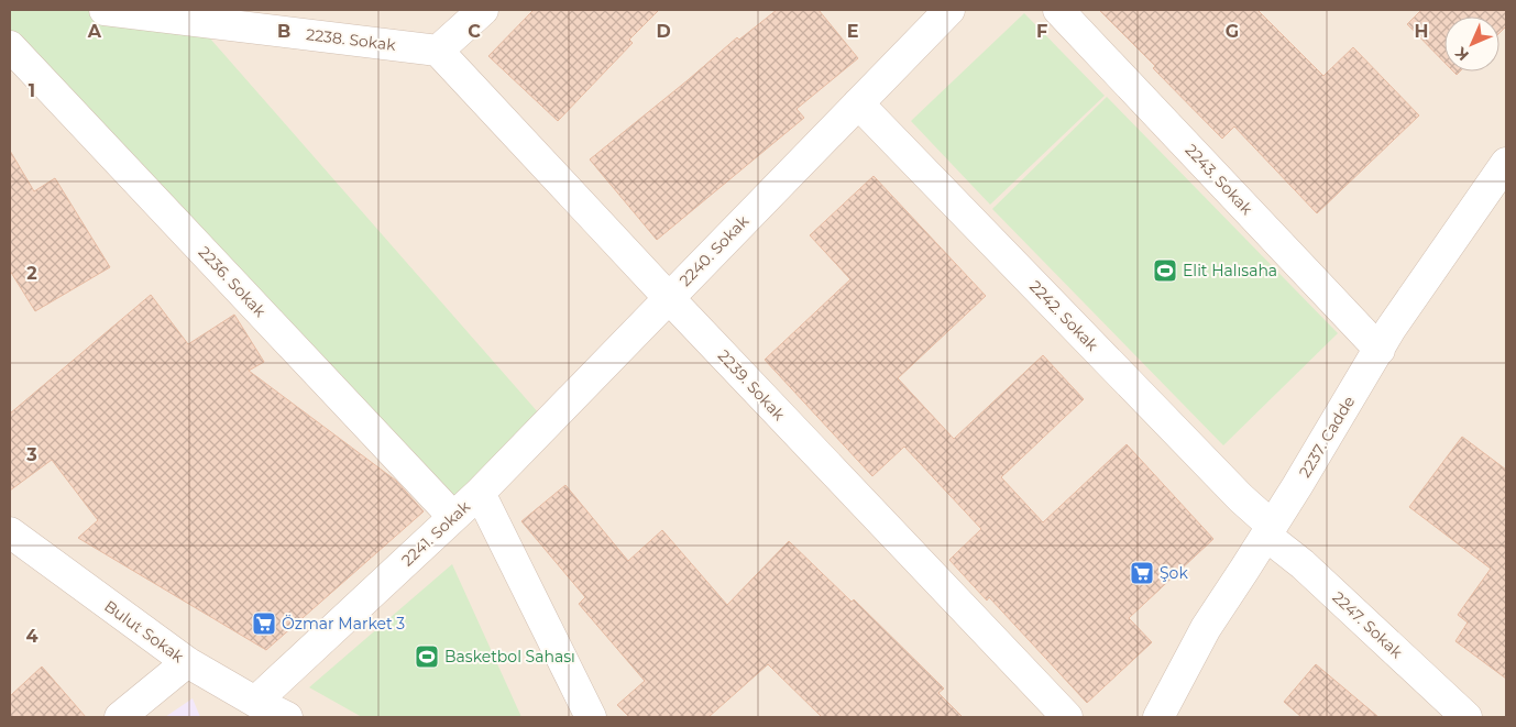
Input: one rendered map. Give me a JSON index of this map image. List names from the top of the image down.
{
  "streets": {
    "street": [
      "2238. Sokak",
      "2243. Sokak",
      "2240. Sokak",
      "2236. Sokak",
      "2242. Sokak",
      "2239. Sokak",
      "2237. Cadde",
      "2241. Sokak",
      "2247. Sokak",
      "Bulut Sokak"
    ]
  },
  "crossings": [
    ["2238. Sokak", "2239. Sokak"],
    ["2243. Sokak", "2237. Cadde"],
    ["2240. Sokak", "2242. Sokak"],
    ["2240. Sokak", "2239. Sokak"],
    ["2240. Sokak", "2241. Sokak"],
    ["2236. Sokak", "2241. Sokak"],
    ["2242. Sokak", "2237. Cadde"],
    ["2242. Sokak", "2247. Sokak"],
    ["2237. Cadde", "2247. Sokak"],
    ["2241. Sokak", "Bulut Sokak"]
  ],
  "places": {
    "sports": ["Elit Halısaha", "Basketbol Sahası"],
    "supermarket": ["Şok", "Özmar Market 3"]
  },
  "north": "bottom left",
  "grid": {
    "columns": [
      "A",
      "B",
      "C",
      "D",
      "E",
      "F",
      "G",
      "H"
    ],
    "rows": [
      "1",
      "2",
      "3",
      "4"
    ]
  }
}
